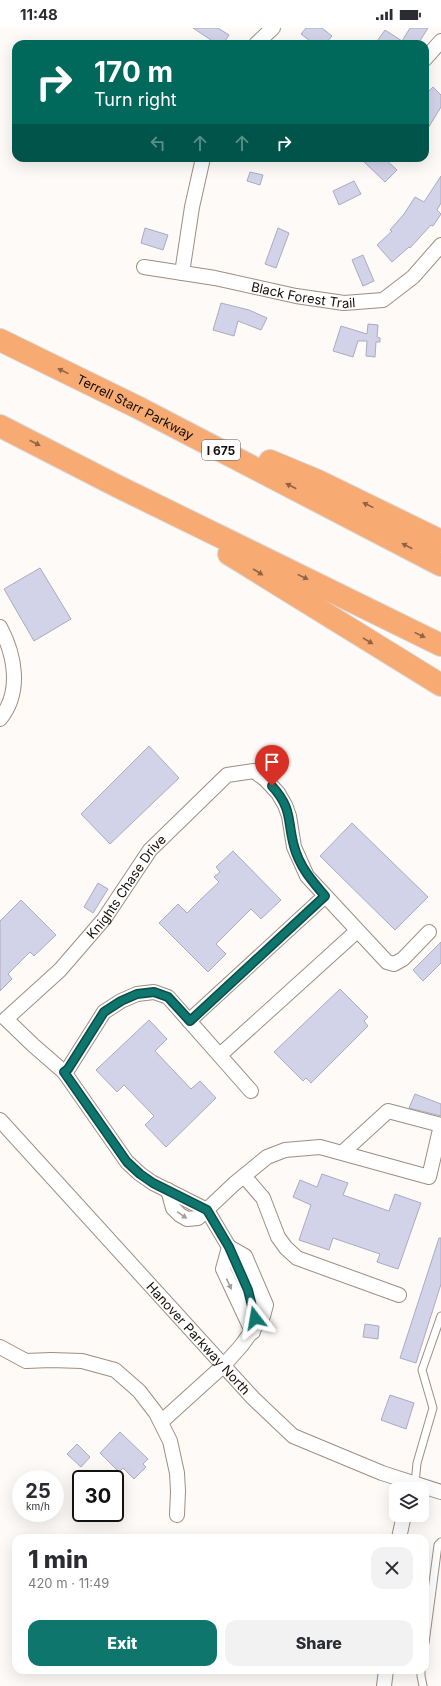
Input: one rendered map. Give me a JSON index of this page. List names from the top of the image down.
{
  "streets": {
    "highway": ["Terrell Starr Parkway", "I 675"],
    "street": ["Black Forest Trail", "Knights Chase Drive", "Hanover Parkway North"]
  },
  "page": {
    "status": "11:48",
    "turn": ["170 m", "Turn right"],
    "speed": "25 km/h",
    "limit": "30",
    "heading": ["1 min", "420 m · 11:49"],
    "buttons": ["Exit", "Share"]
  }
}
